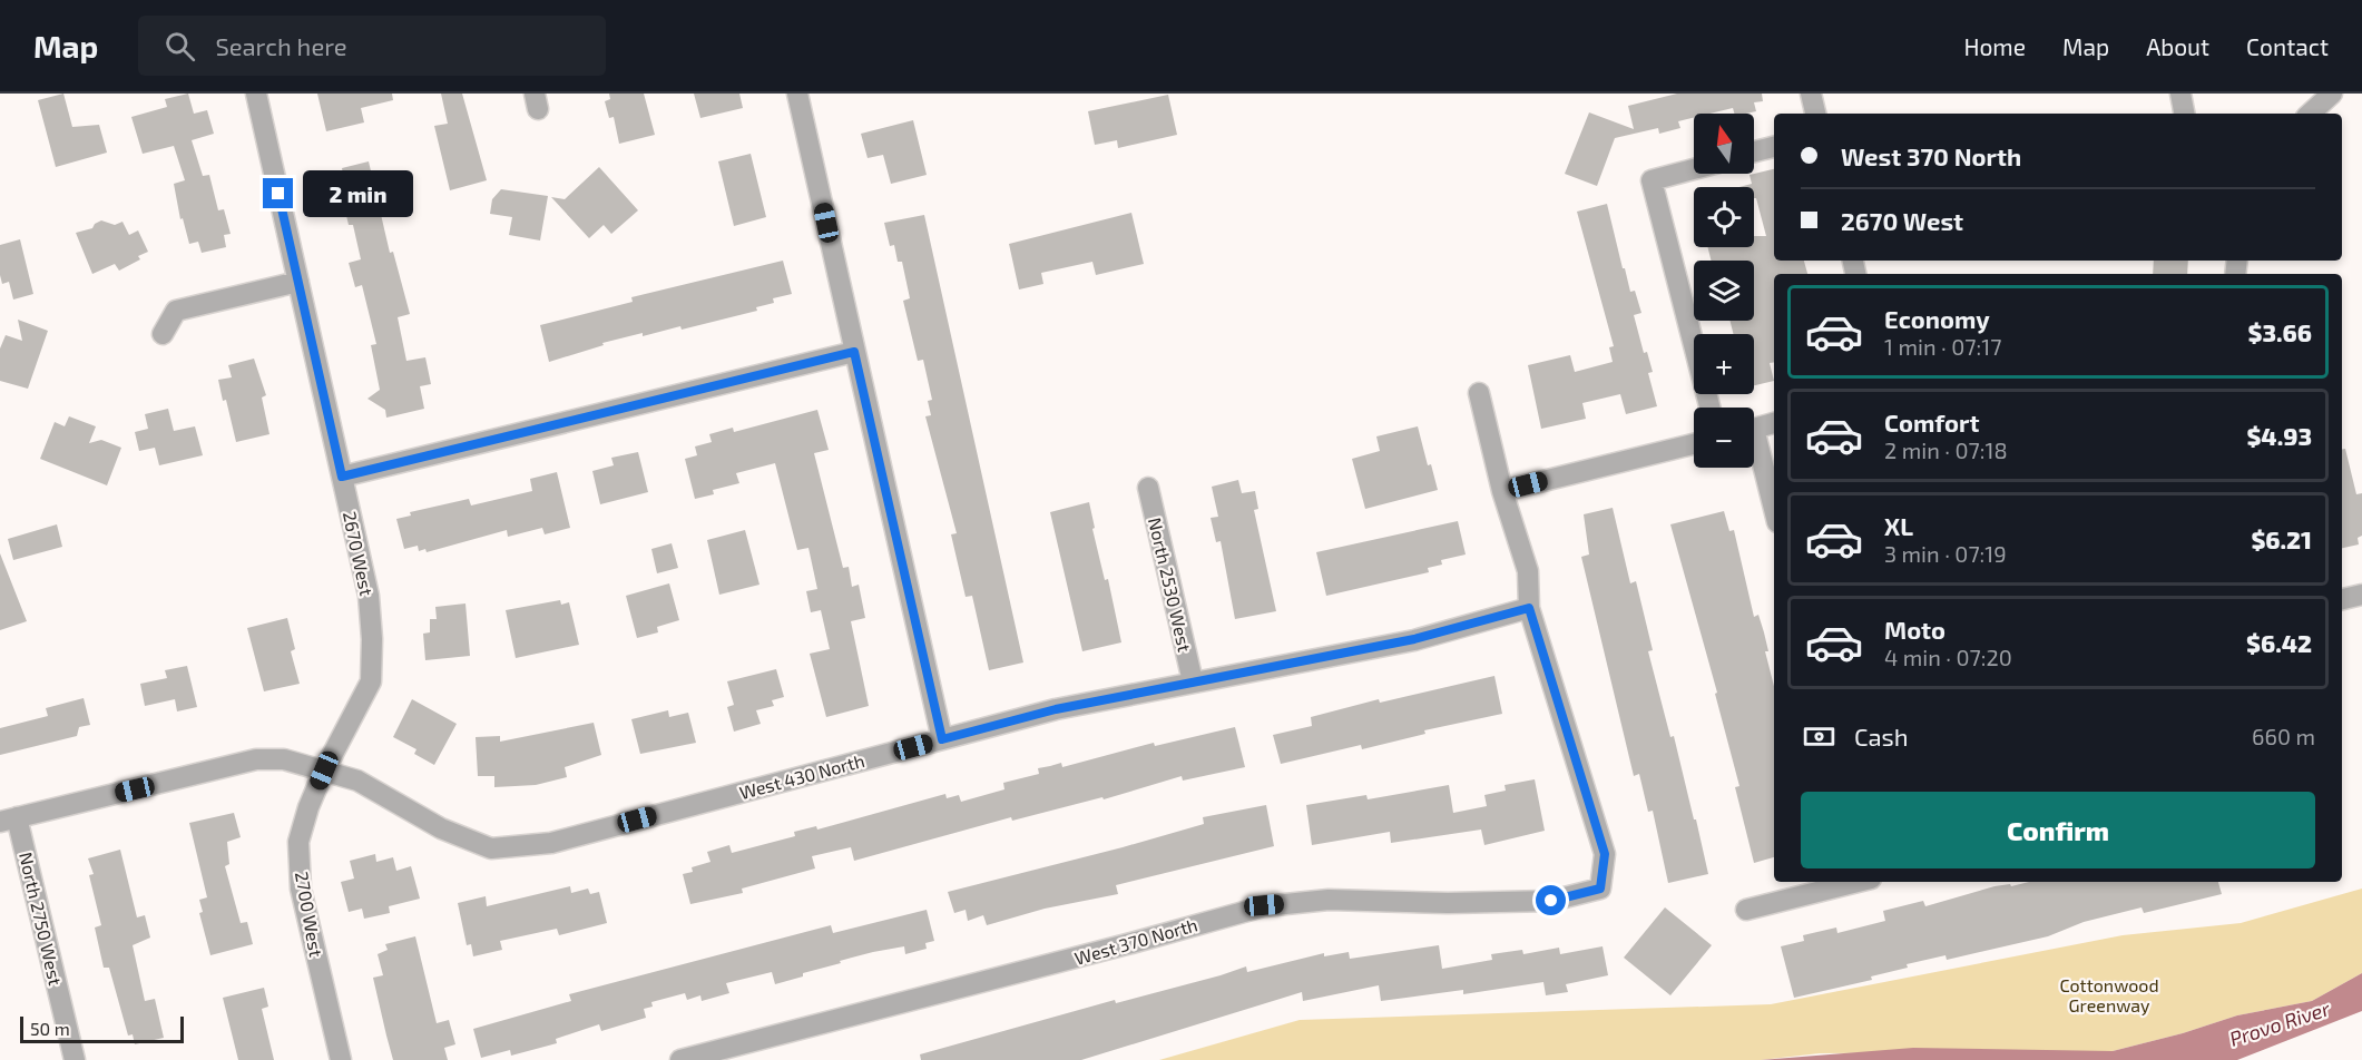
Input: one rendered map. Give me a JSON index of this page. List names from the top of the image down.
{
  "streets": {
    "street": [
      "2670 West",
      "North 2530 West",
      "West 430 North",
      "2700 West",
      "North 2750 West",
      "West 370 North"
    ]
  },
  "crossings": [
    ["2670 West", "West 430 North"],
    ["2670 West", "2700 West"],
    ["North 2530 West", "West 430 North"],
    ["West 430 North", "2700 West"],
    ["West 430 North", "North 2750 West"],
    ["West 430 North", "West 370 North"]
  ],
  "water": ["Provo River"],
  "parks": ["Cottonwood Greenway"],
  "scale_bar": "50 m",
  "north": "top",
  "page": {
    "header": "Map",
    "search": "Search here",
    "nav": [
      "Home",
      "Map",
      "About",
      "Contact"
    ],
    "map_buttons": ["+", "−"],
    "banner": ["West 370 North", "2670 West"],
    "bubble": "2 min",
    "list": [
      {
        "name": "Economy",
        "note": "1 min · 07:17",
        "value": "$3.66"
      },
      {
        "name": "Comfort",
        "note": "2 min · 07:18",
        "value": "$4.93"
      },
      {
        "name": "XL",
        "note": "3 min · 07:19",
        "value": "$6.21"
      },
      {
        "name": "Moto",
        "note": "4 min · 07:20",
        "value": "$6.42"
      }
    ],
    "pay": ["Cash", "660 m"],
    "buttons": "Confirm",
    "scale": "50 m"
  }
}
